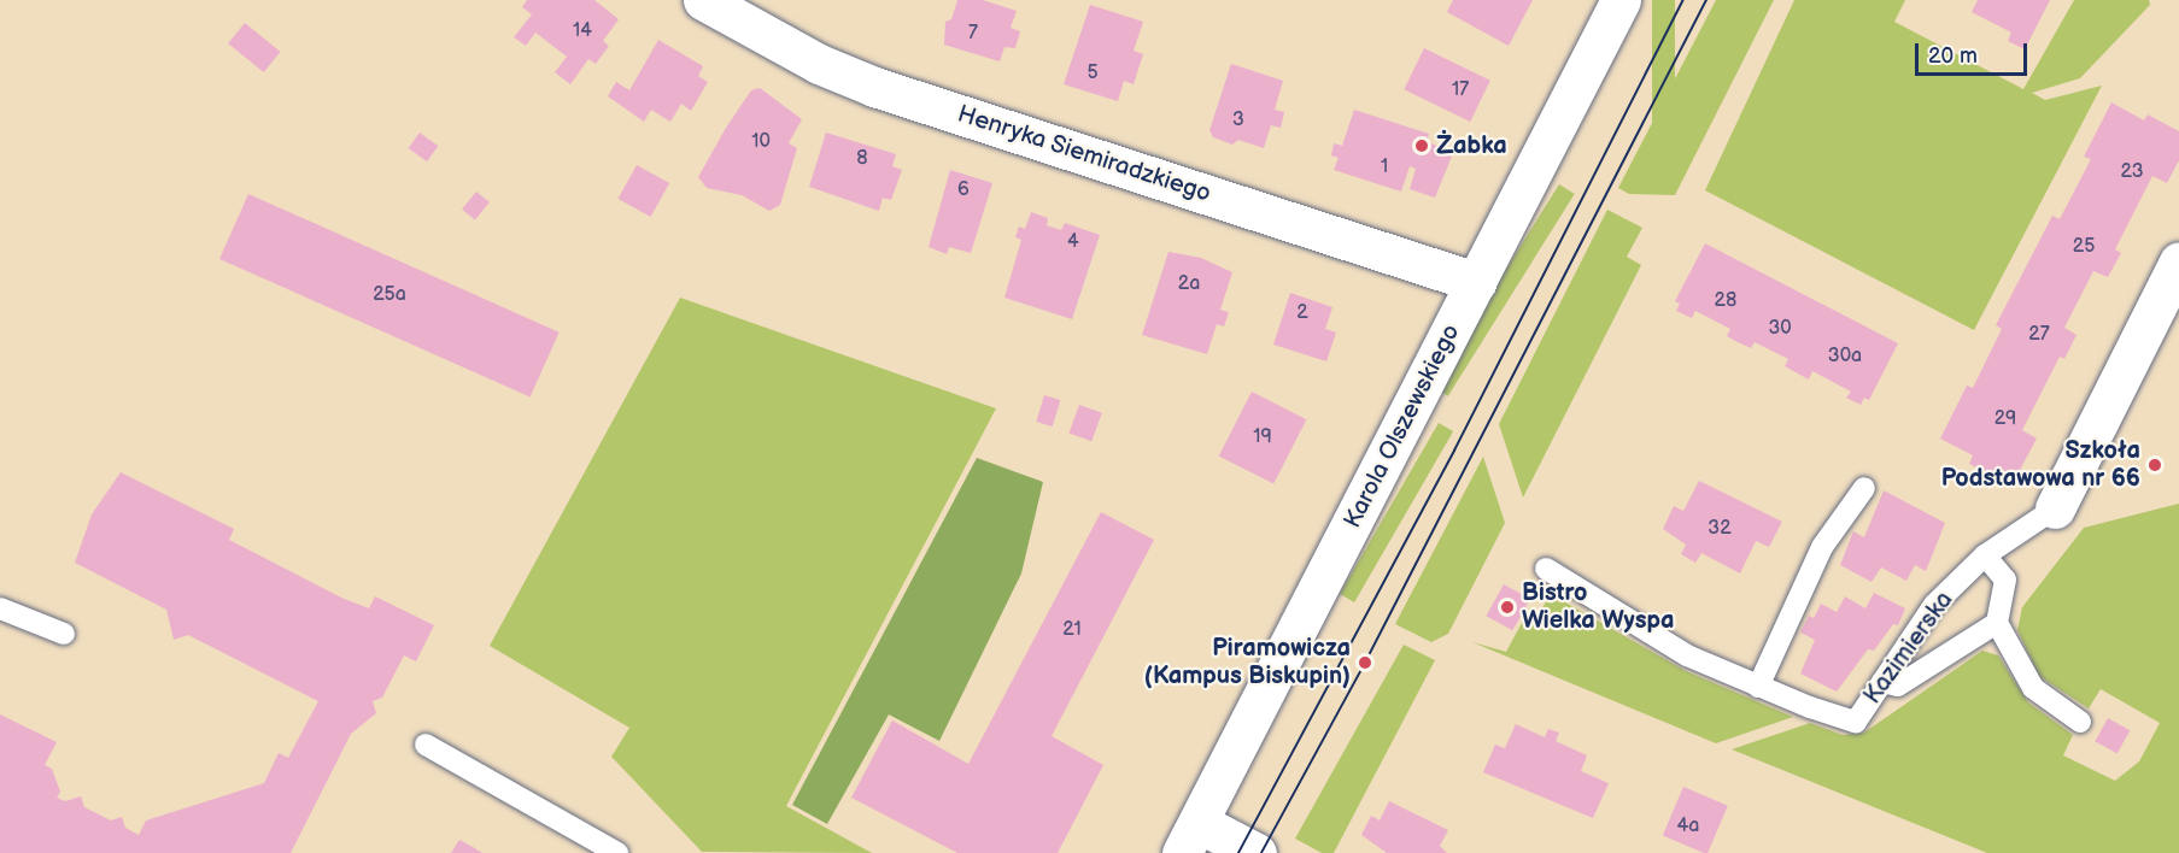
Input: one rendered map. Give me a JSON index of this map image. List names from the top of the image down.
{
  "streets": {
    "street": ["Henryka Siemiradzkiego", "Karola Olszewskiego", "Kazimierska"]
  },
  "crossings": [
    ["Henryka Siemiradzkiego", "Karola Olszewskiego"]
  ],
  "places": [
    "Żabka",
    "Szkoła Podstawowa nr 66",
    "Bistro Wielka Wyspa",
    "Piramowicza (Kampus Biskupin)"
  ],
  "house_numbers": [
    "14",
    "7",
    "5",
    "17",
    "3",
    "10",
    "8",
    "1",
    "23",
    "6",
    "4",
    "25",
    "2a",
    "25a",
    "28",
    "2",
    "30",
    "27",
    "30a",
    "29",
    "19",
    "32",
    "21",
    "4a"
  ],
  "scale_bar": "20 m"
}
